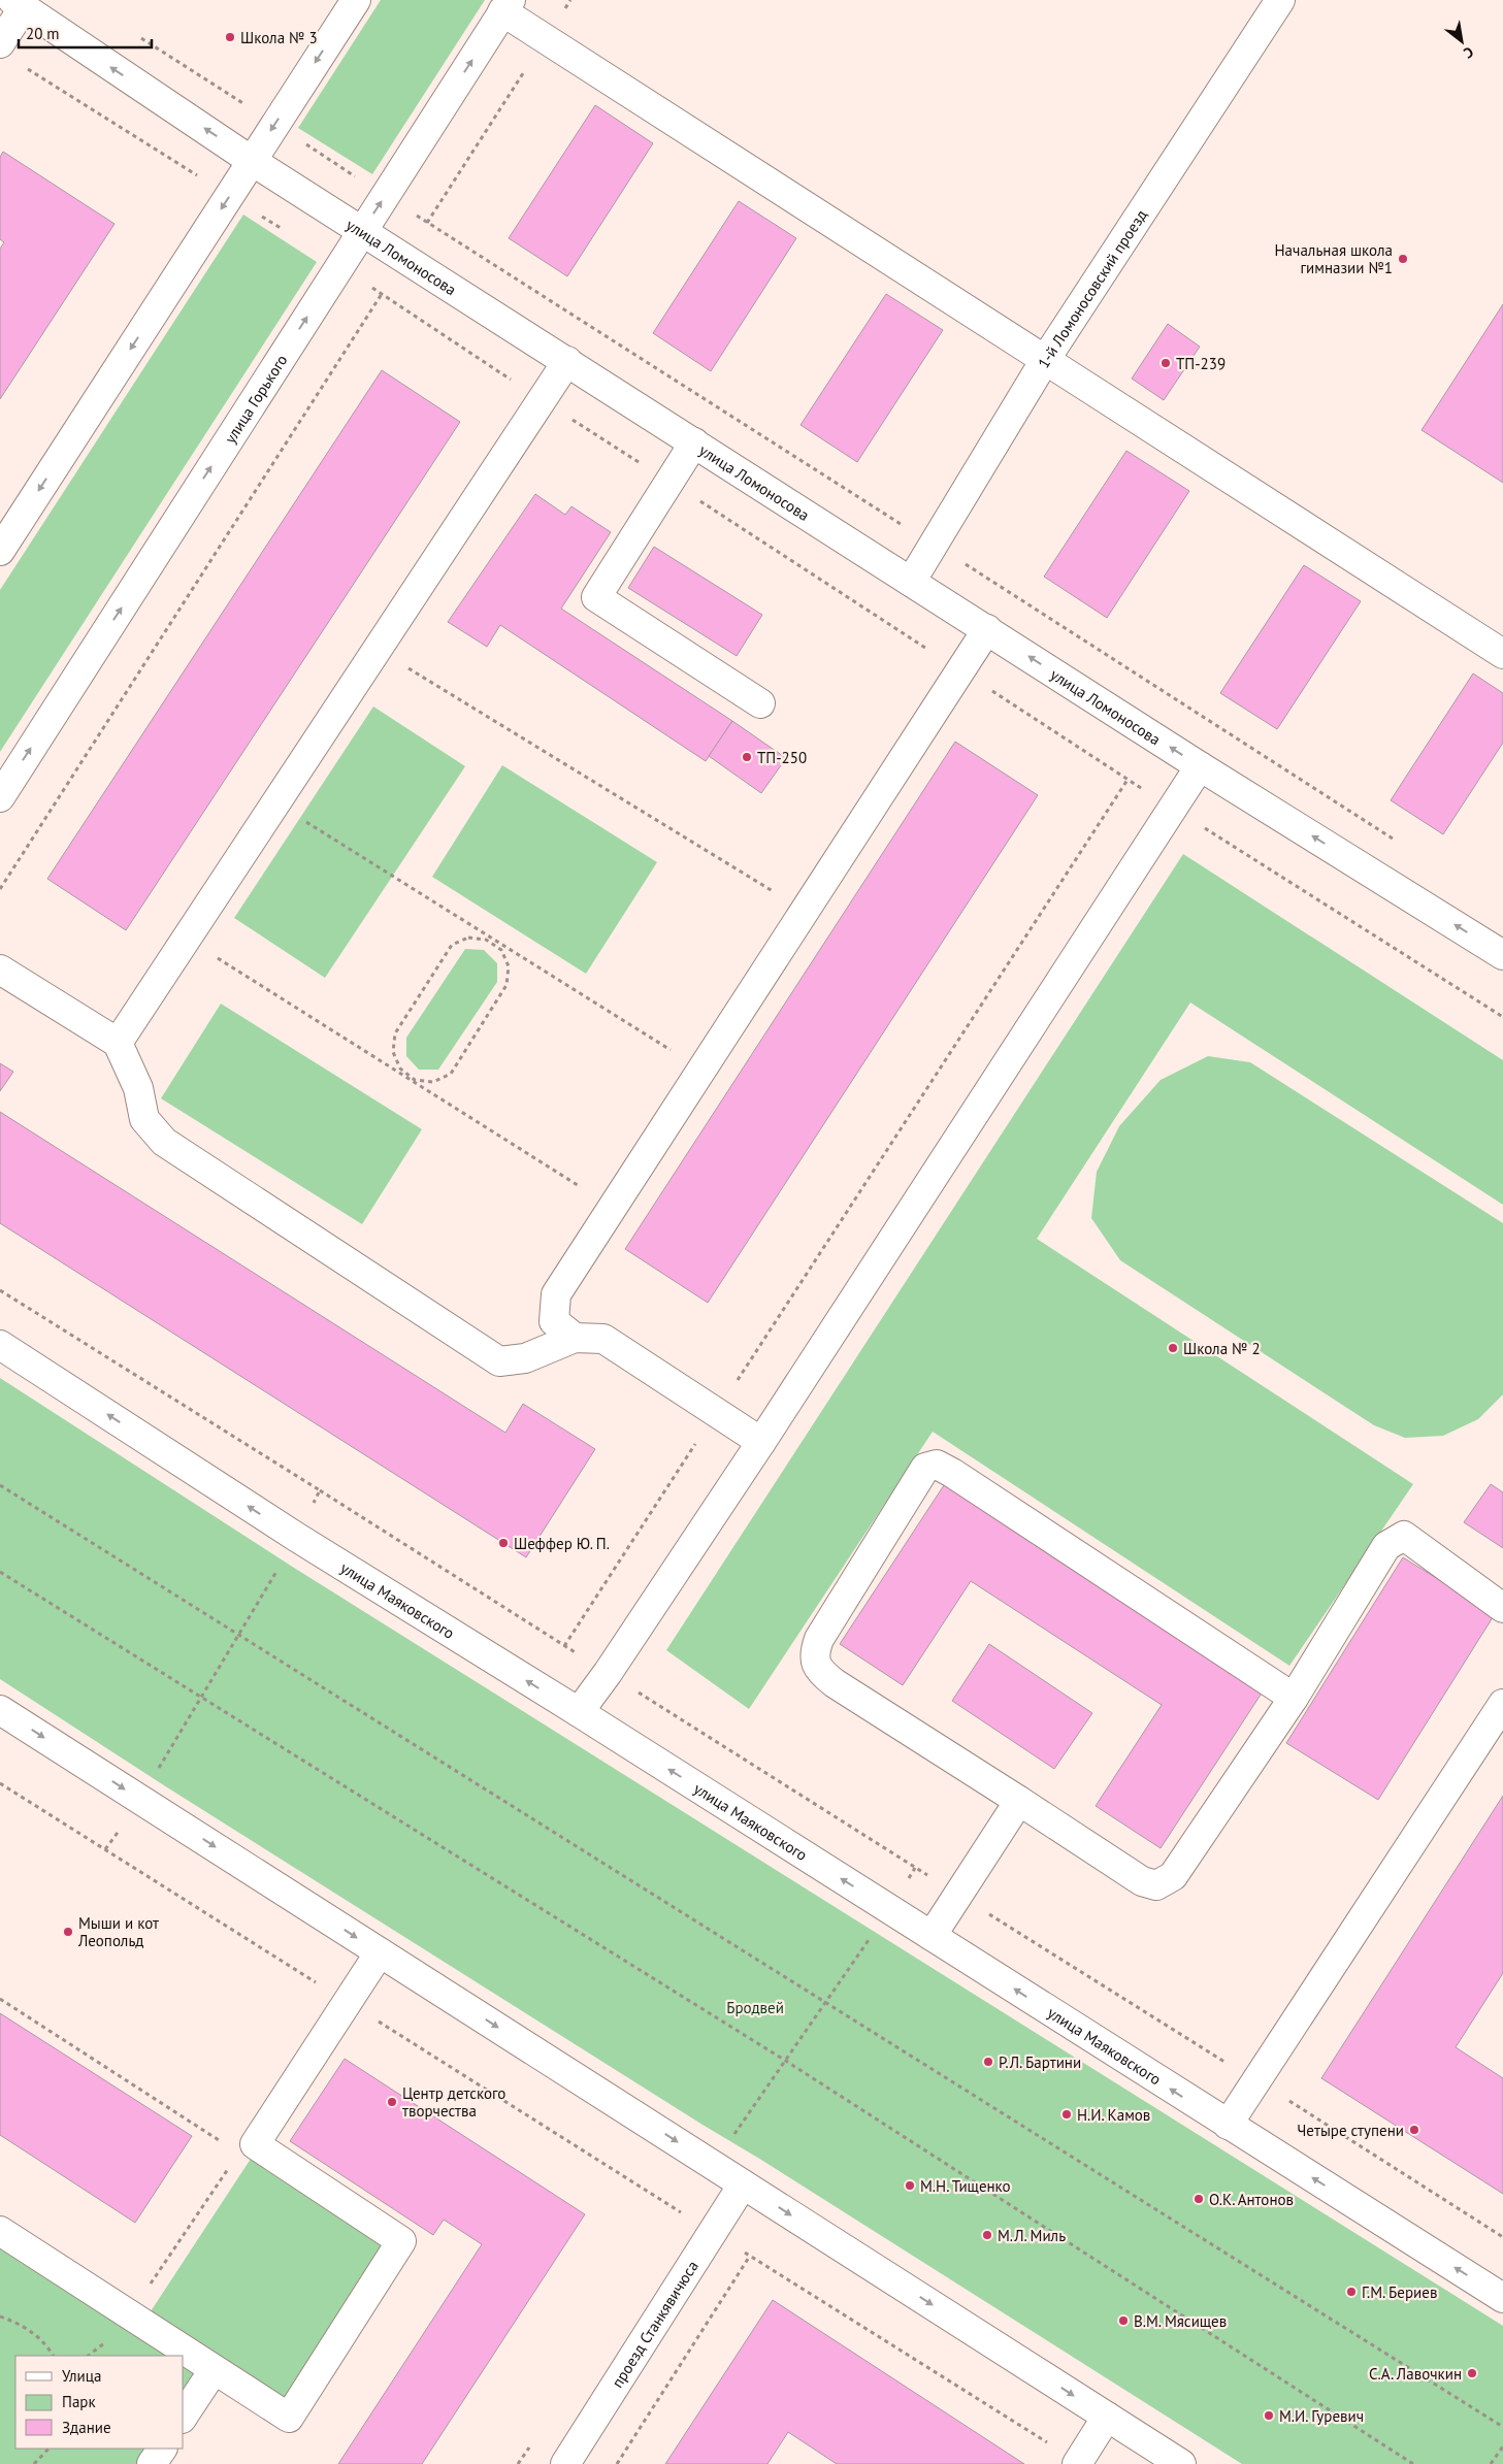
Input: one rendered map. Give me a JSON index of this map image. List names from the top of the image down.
{
  "streets": {
    "street": [
      "улица Ломоносова",
      "1-й Ломоносовский проезд",
      "улица Горького",
      "улица Маяковского",
      "проезд Станкявичюса"
    ]
  },
  "crossings": [
    ["улица Ломоносова", "1-й Ломоносовский проезд"],
    ["улица Ломоносова", "улица Горького"]
  ],
  "one_way": ["улица Ломоносова", "улица Маяковского"],
  "parks": ["Бродвей"],
  "places": [
    "Школа № 3",
    "Начальная школа гимназии №1",
    "ТП-239",
    "ТП-250",
    "Школа № 2",
    "Шеффер Ю. П.",
    "Мыши и кот Леопольд",
    "Р.Л. Бартини",
    "Центр детского творчества",
    "Н.И. Камов",
    "Четыре ступени",
    "М.Н. Тищенко",
    "О.К. Антонов",
    "М.Л. Миль",
    "Г.М. Бериев",
    "В.М. Мясищев",
    "С.А. Лавочкин",
    "М.И. Гуревич"
  ],
  "legend": ["Улица", "Парк", "Здание"],
  "scale_bar": "20 m",
  "north": "bottom right"
}
